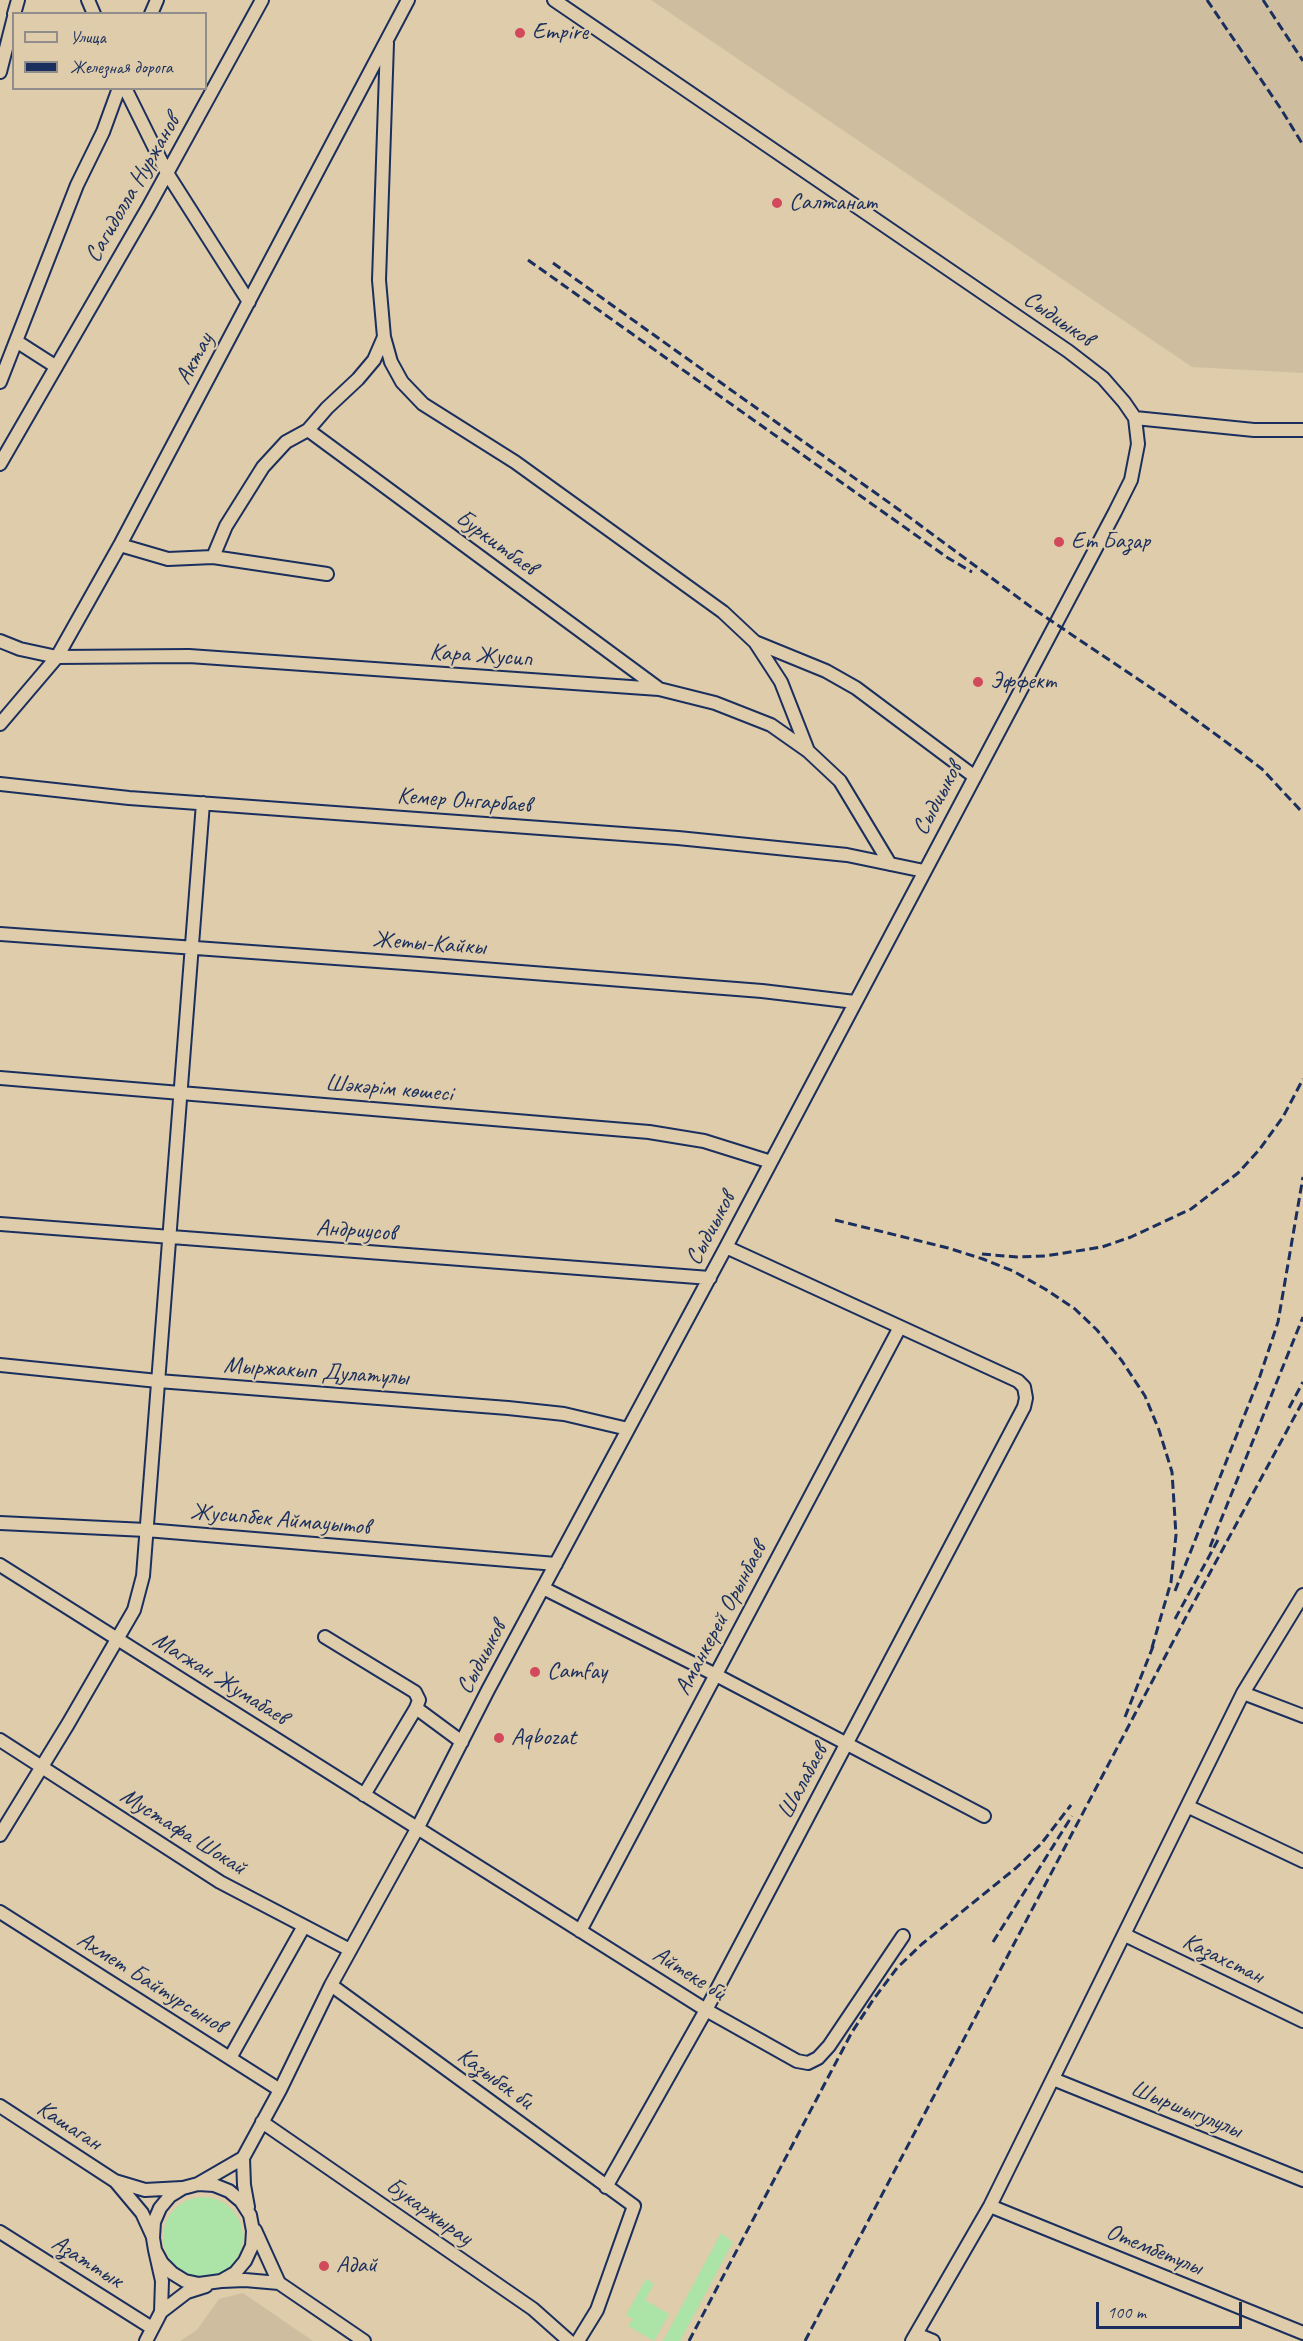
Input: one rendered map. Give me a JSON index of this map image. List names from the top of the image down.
{
  "streets": {
    "street": [
      "Сагидолла Нуржанов",
      "Сыдиыков",
      "Актау",
      "Буркитбаев",
      "Кара Жусип",
      "Кемер Онгарбаев",
      "Жеты-Кайкы",
      "Шәкәрім көшесі",
      "Андриусов",
      "Мыржакып Дулатулы",
      "Жусипбек Аймауытов",
      "Аманкерей Орынбаев",
      "Магжан Жумабаев",
      "Шалабаев",
      "Мустафа Шокай",
      "Казахстан",
      "Айтеке би",
      "Ахмет Байтурсынов",
      "Казыбек би",
      "Шыршыгулулы",
      "Кашаган",
      "Букаржырау",
      "Отембетулы",
      "Азаттык"
    ]
  },
  "crossings": [
    ["Сыдиыков", "Кемер Онгарбаев"],
    ["Сыдиыков", "Жеты-Кайкы"],
    ["Сыдиыков", "Шәкәрім көшесі"],
    ["Сыдиыков", "Андриусов"],
    ["Сыдиыков", "Мыржакып Дулатулы"],
    ["Сыдиыков", "Жусипбек Аймауытов"],
    ["Сыдиыков", "Магжан Жумабаев"],
    ["Сыдиыков", "Мустафа Шокай"],
    ["Сыдиыков", "Айтеке би"],
    ["Сыдиыков", "Ахмет Байтурсынов"],
    ["Сыдиыков", "Казыбек би"],
    ["Сыдиыков", "Букаржырау"],
    ["Актау", "Кара Жусип"],
    ["Буркитбаев", "Кара Жусип"],
    ["Кара Жусип", "Кемер Онгарбаев"],
    ["Аманкерей Орынбаев", "Шалабаев"],
    ["Аманкерей Орынбаев", "Айтеке би"],
    ["Магжан Жумабаев", "Айтеке би"],
    ["Шалабаев", "Айтеке би"],
    ["Шалабаев", "Казыбек би"]
  ],
  "places": [
    "Empire",
    "Салтанат",
    "Ет Базар",
    "Эффект",
    "Camfay",
    "Aqbozat",
    "Адай"
  ],
  "legend": ["Улица", "Железная дорога"],
  "scale_bar": "100 m"
}
